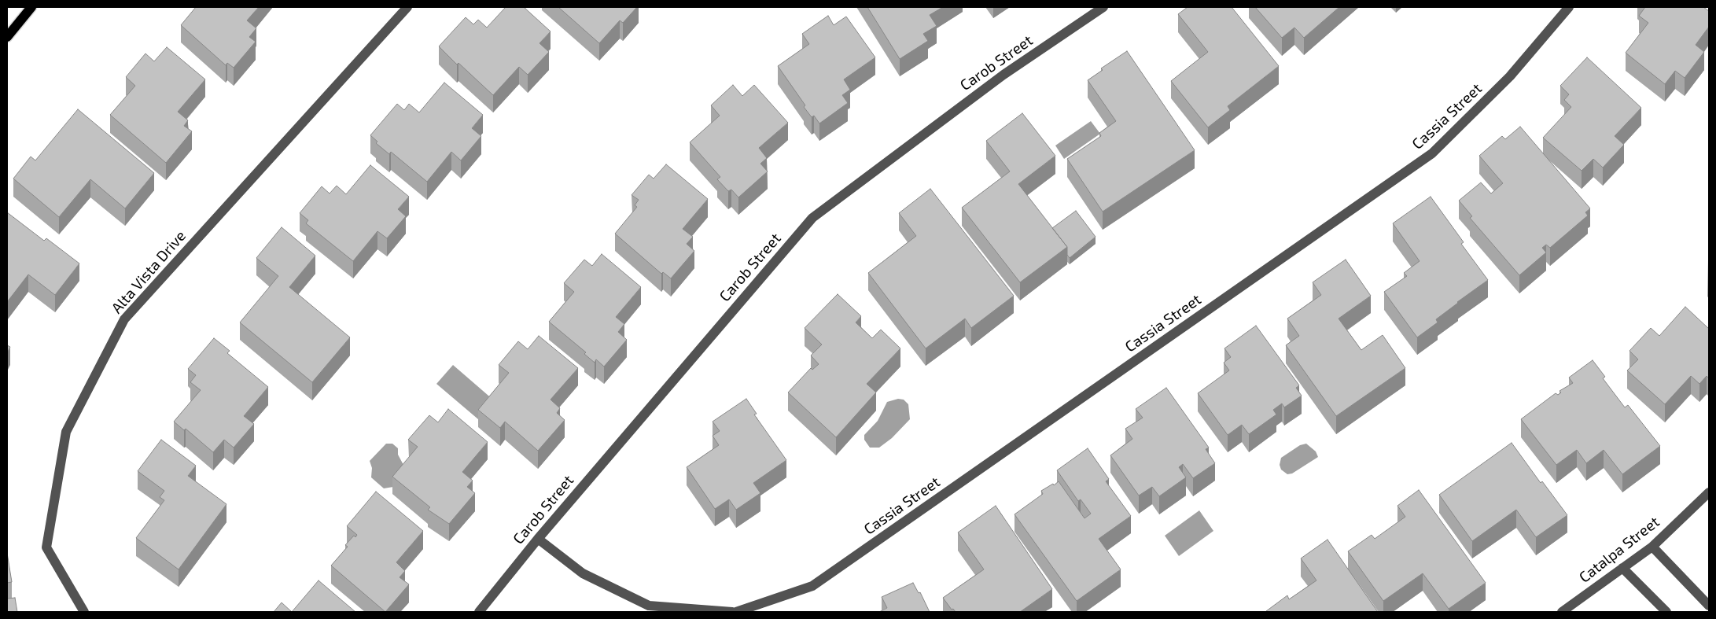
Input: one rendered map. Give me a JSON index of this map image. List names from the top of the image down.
{
  "streets": {
    "street": [
      "Carob Street",
      "Cassia Street",
      "Alta Vista Drive",
      "Catalpa Street"
    ]
  }
}
